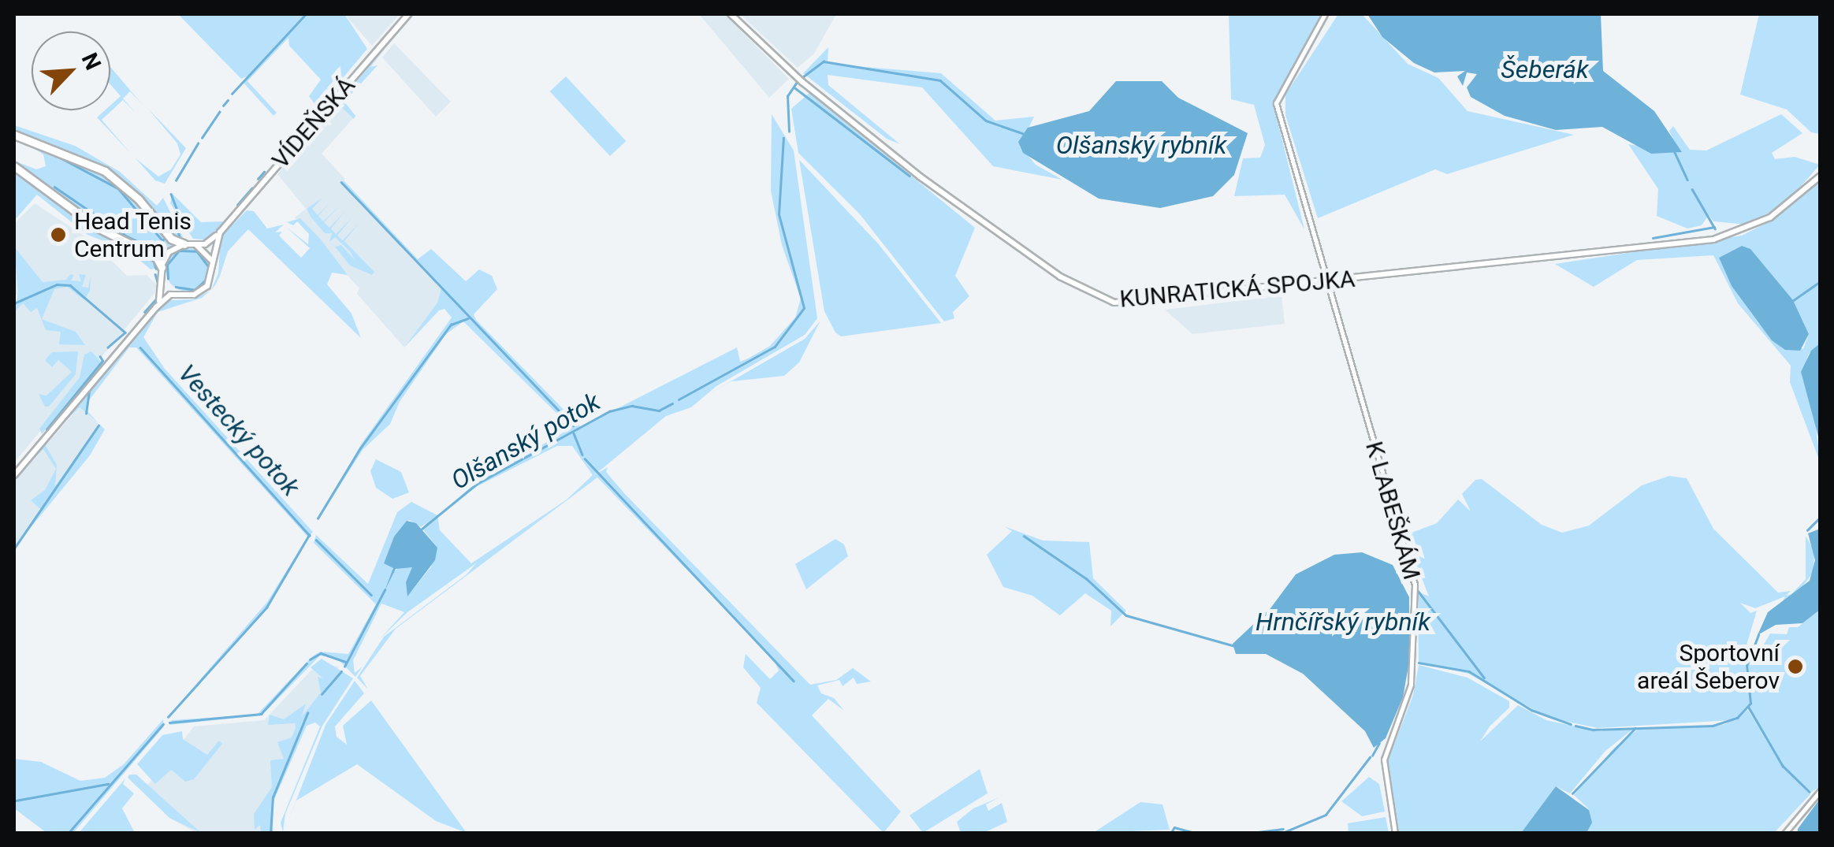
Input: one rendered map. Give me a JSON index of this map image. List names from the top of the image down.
{
  "streets": {
    "main road": ["VÍDEŇSKÁ", "KUNRATICKÁ SPOJKA"],
    "street": ["K LABEŠKÁM"]
  },
  "crossings": [
    ["KUNRATICKÁ SPOJKA", "K LABEŠKÁM"]
  ],
  "water": [
    "Šeberák",
    "Olšanský rybník",
    "Vestecký potok",
    "Olšanský potok",
    "Hrnčířský rybník"
  ],
  "places": ["Head Tenis Centrum", "Sportovní areál Šeberov"],
  "north": "top right"
}
